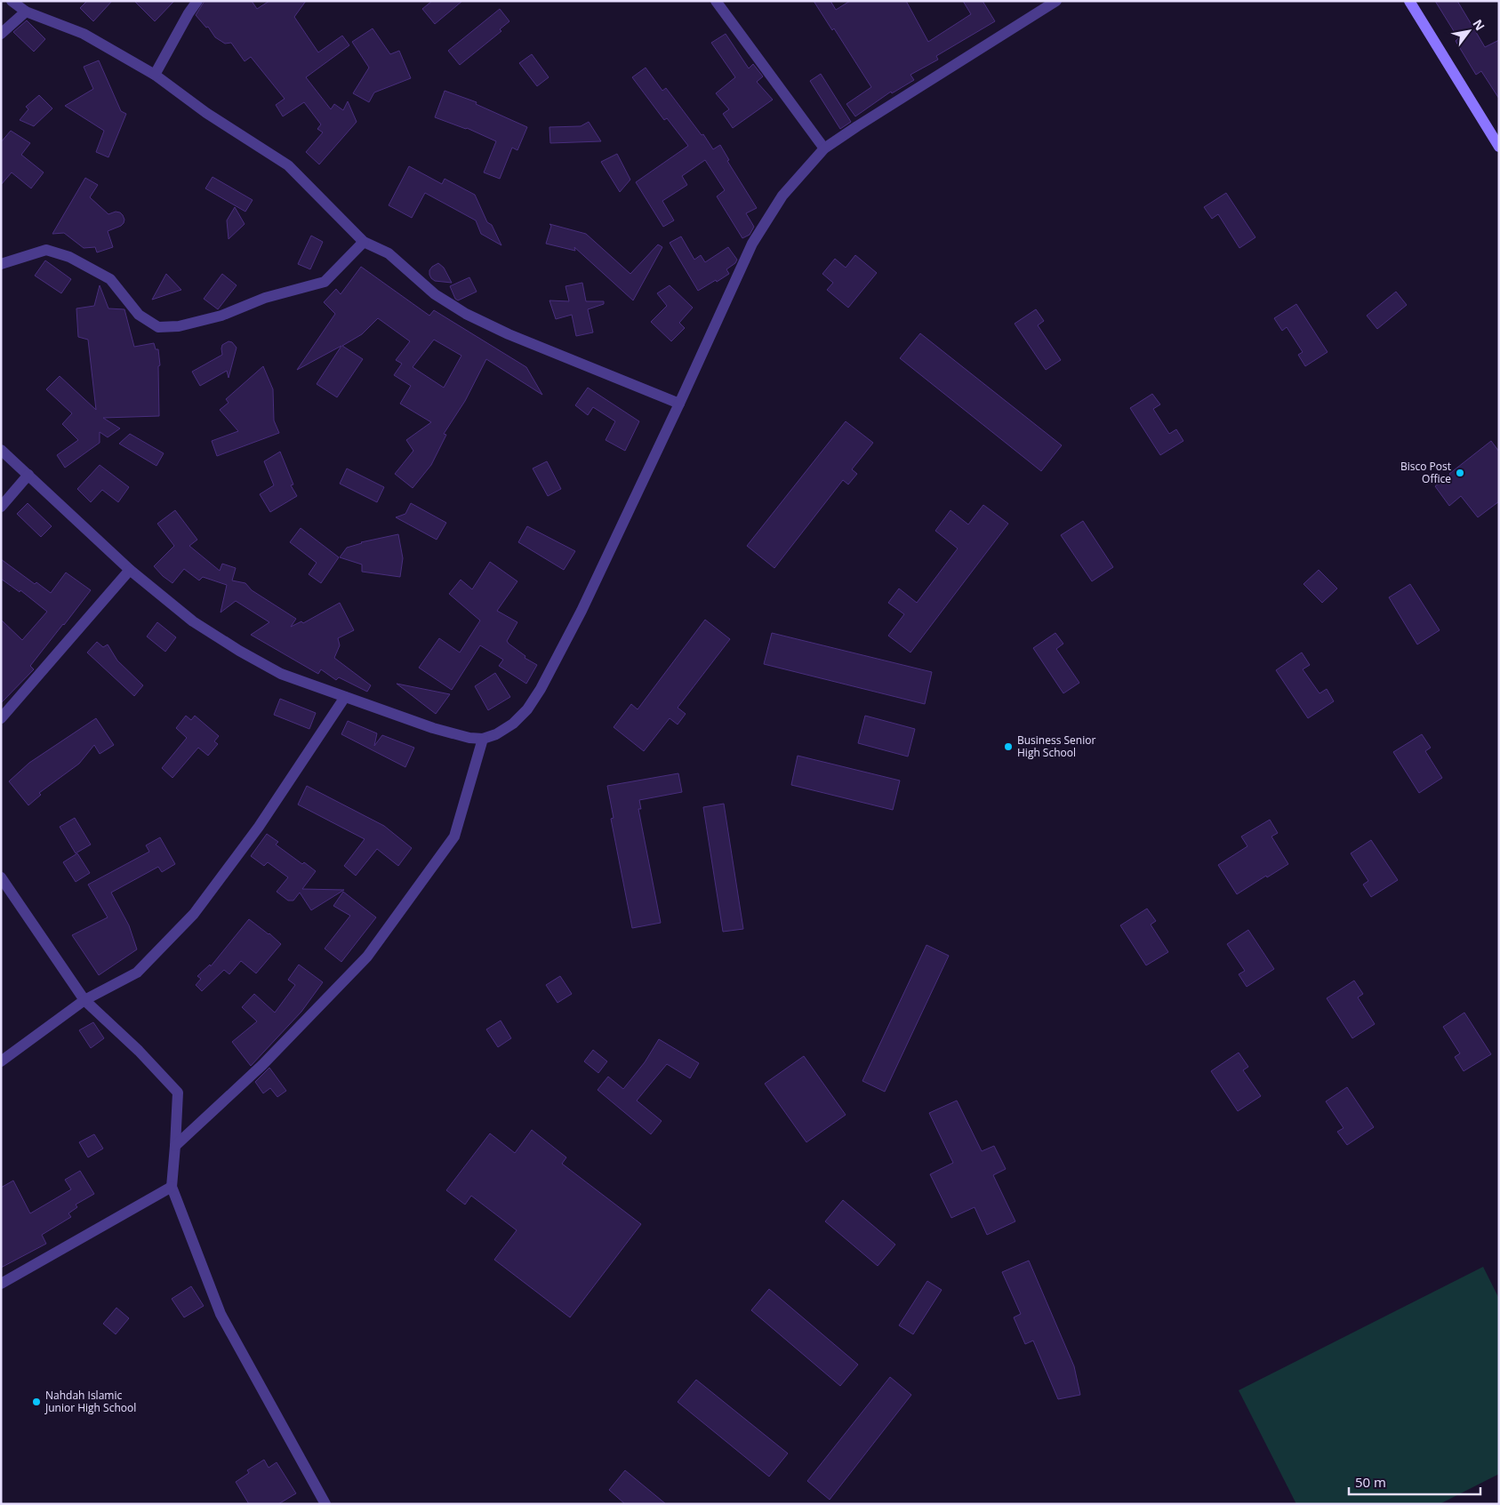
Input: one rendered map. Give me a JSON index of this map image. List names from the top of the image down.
{
  "places": ["Bisco Post Office", "Business Senior High School", "Nahdah Islamic Junior High School"],
  "scale_bar": "50 m",
  "north": "top right"
}
